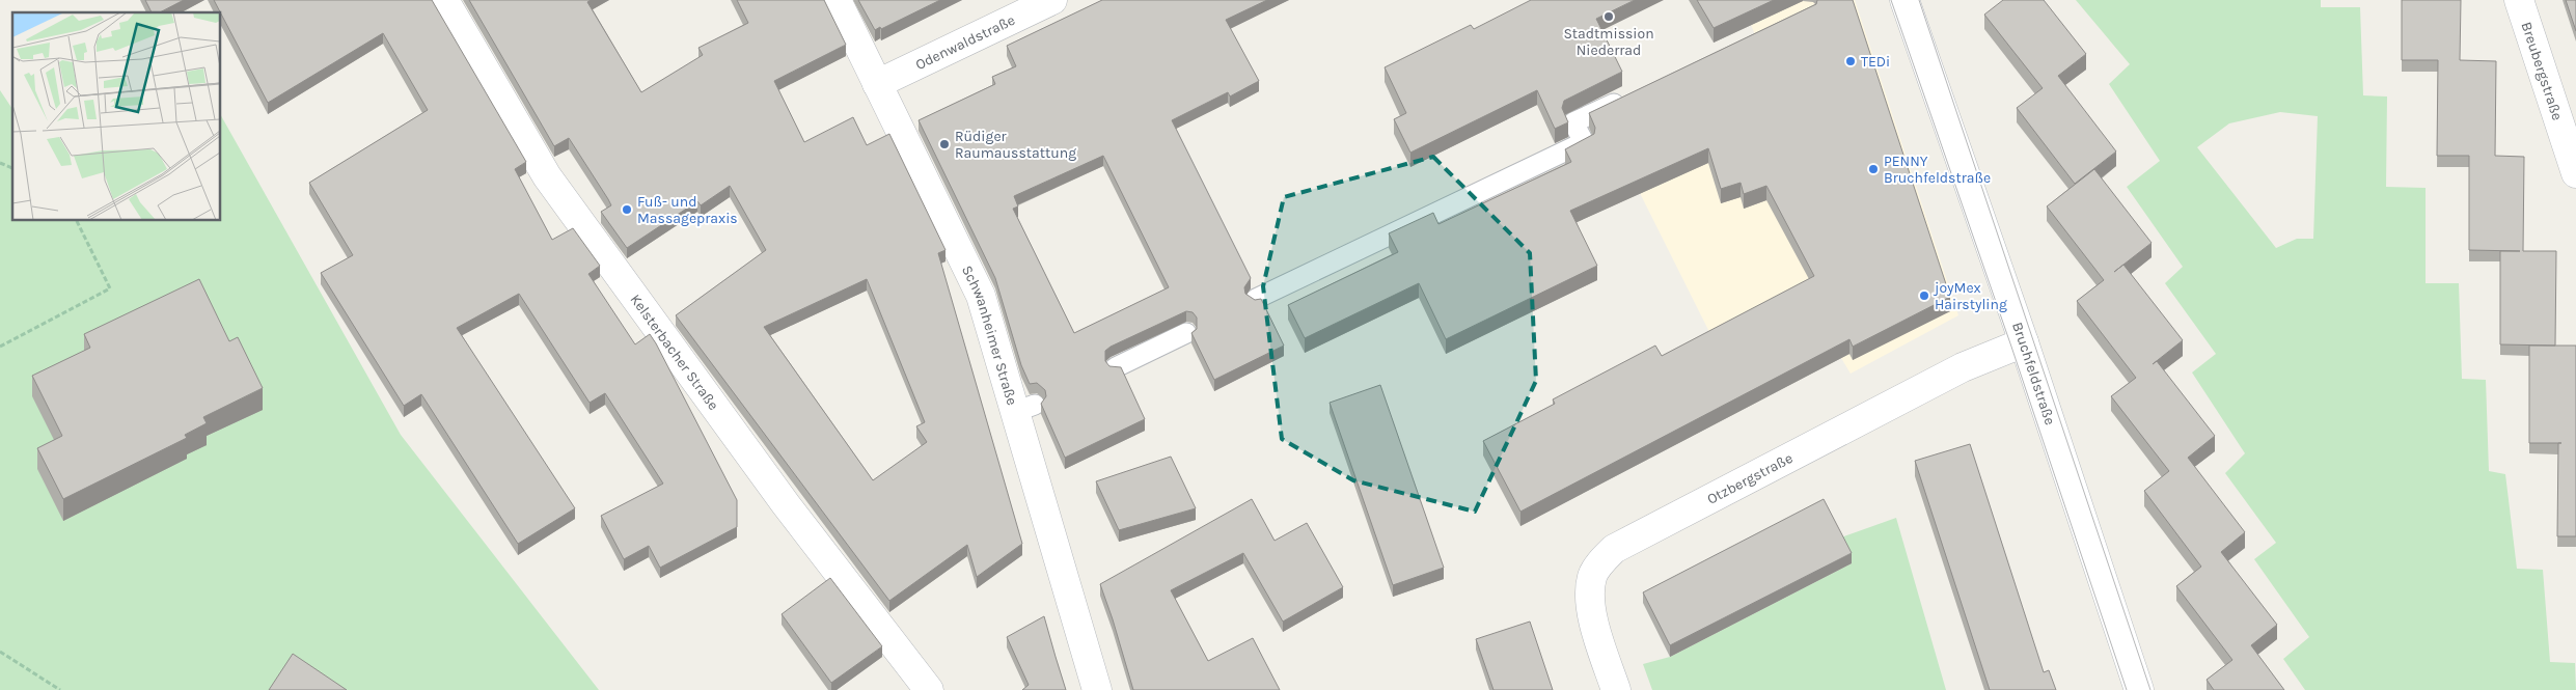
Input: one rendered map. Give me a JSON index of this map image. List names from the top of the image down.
{
  "streets": {
    "street": [
      "Odenwaldstraße",
      "Breubergstraße",
      "Schwanheimer Straße",
      "Kelsterbacher Straße",
      "Bruchfeldstraße",
      "Otzbergstraße"
    ]
  },
  "crossings": [
    ["Odenwaldstraße", "Schwanheimer Straße"],
    ["Bruchfeldstraße", "Otzbergstraße"]
  ],
  "places": [
    "Stadtmission Niederrad",
    "TEDi",
    "Rüdiger Raumausstattung",
    "PENNY Bruchfeldstraße",
    "Fuß- und Massagepraxis",
    "joyMex Hairstyling"
  ]
}
